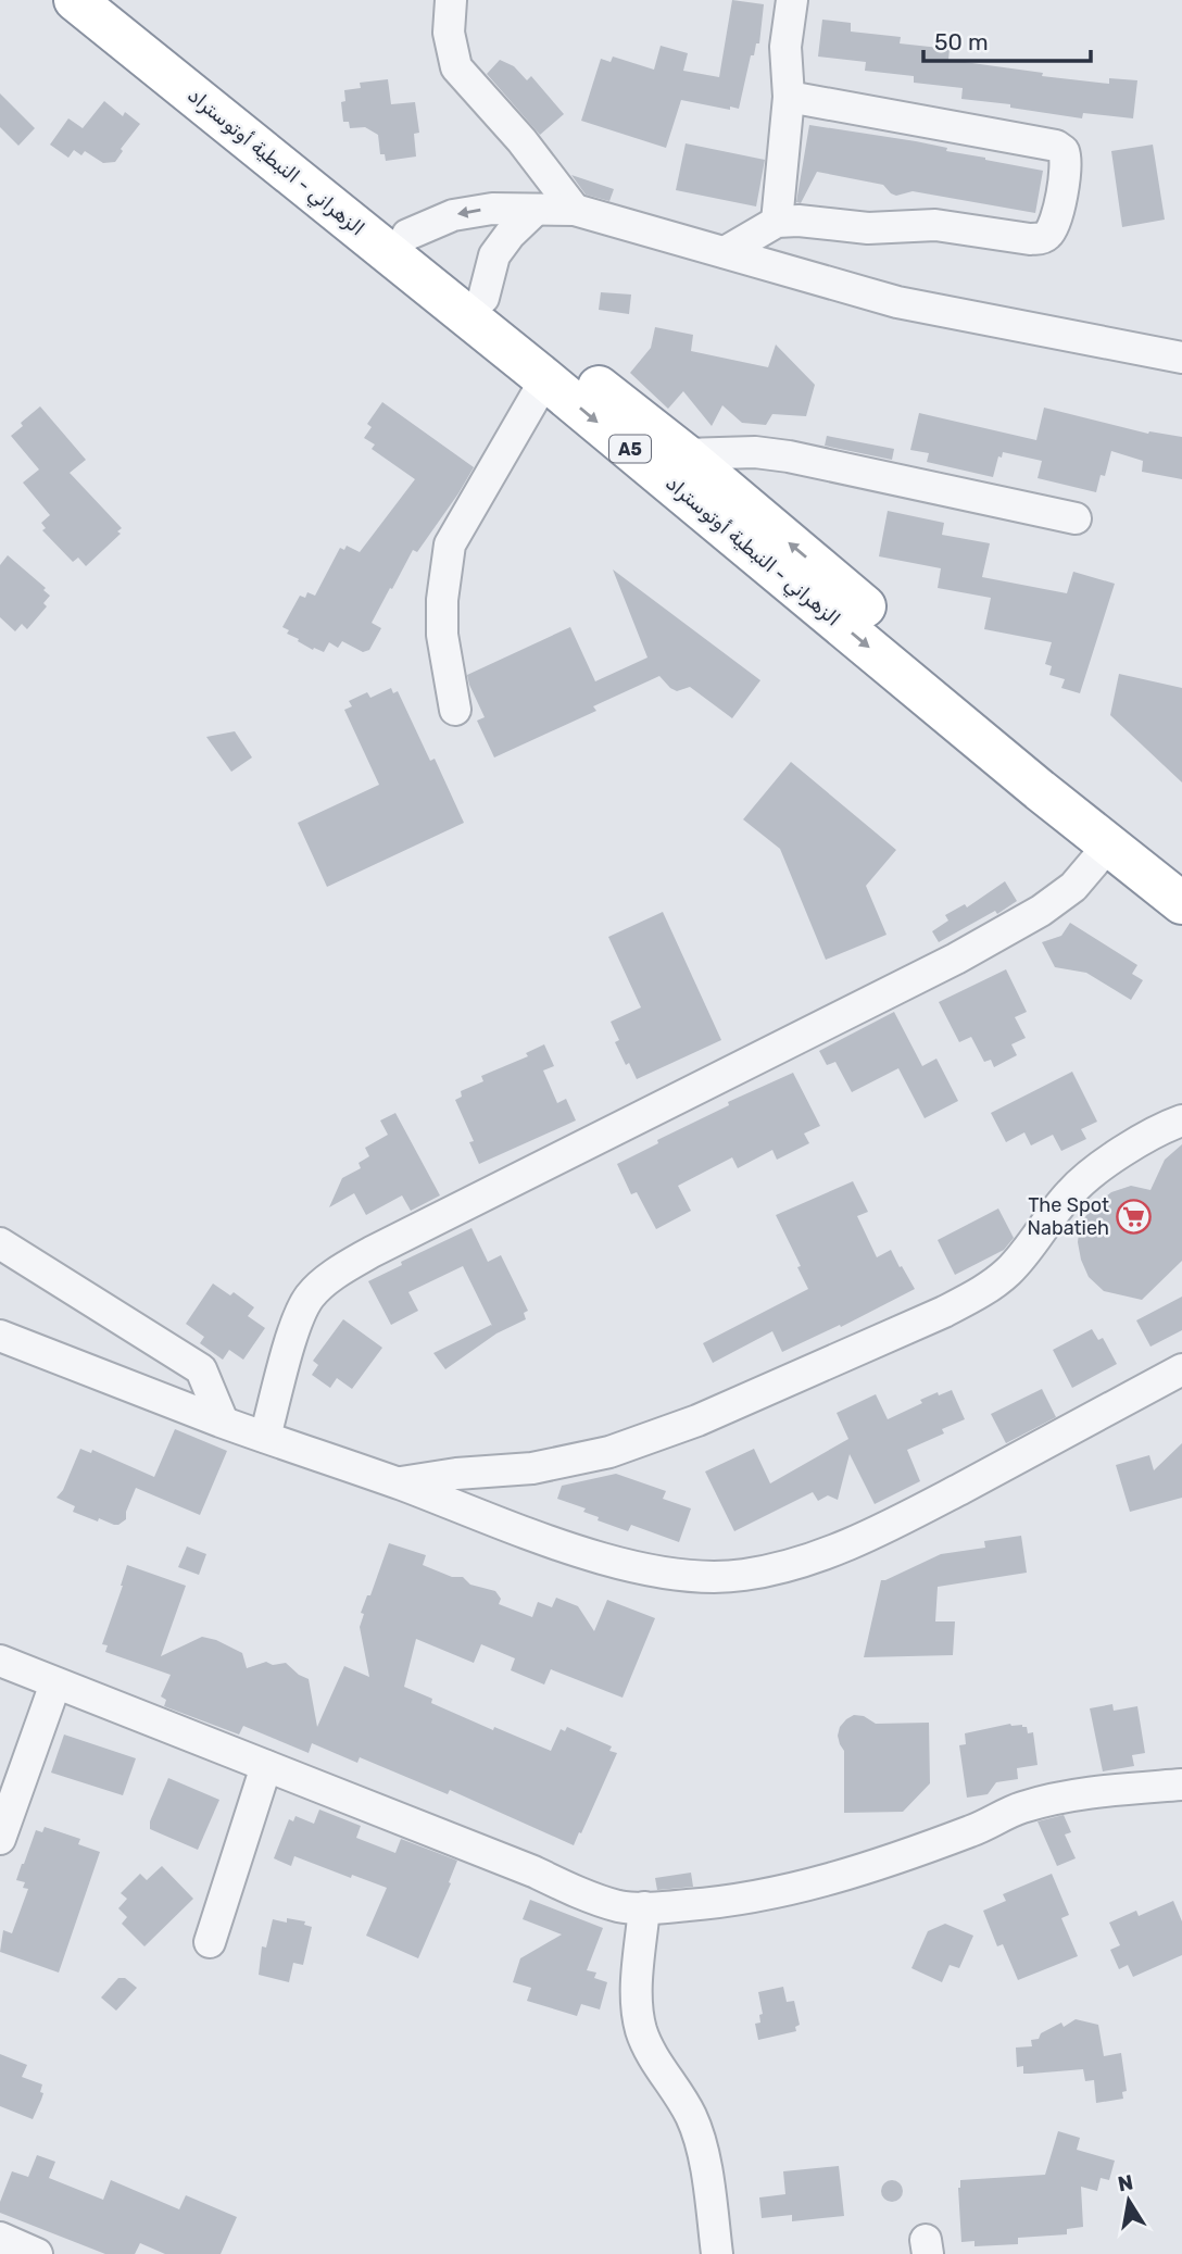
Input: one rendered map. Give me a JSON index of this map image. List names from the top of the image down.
{
  "streets": {
    "highway": ["الزهراني - النبطية أوتوستراد", "A5"]
  },
  "places": {
    "supermarket": ["The Spot Nabatieh"]
  },
  "scale_bar": "50 m",
  "north": "top"
}
